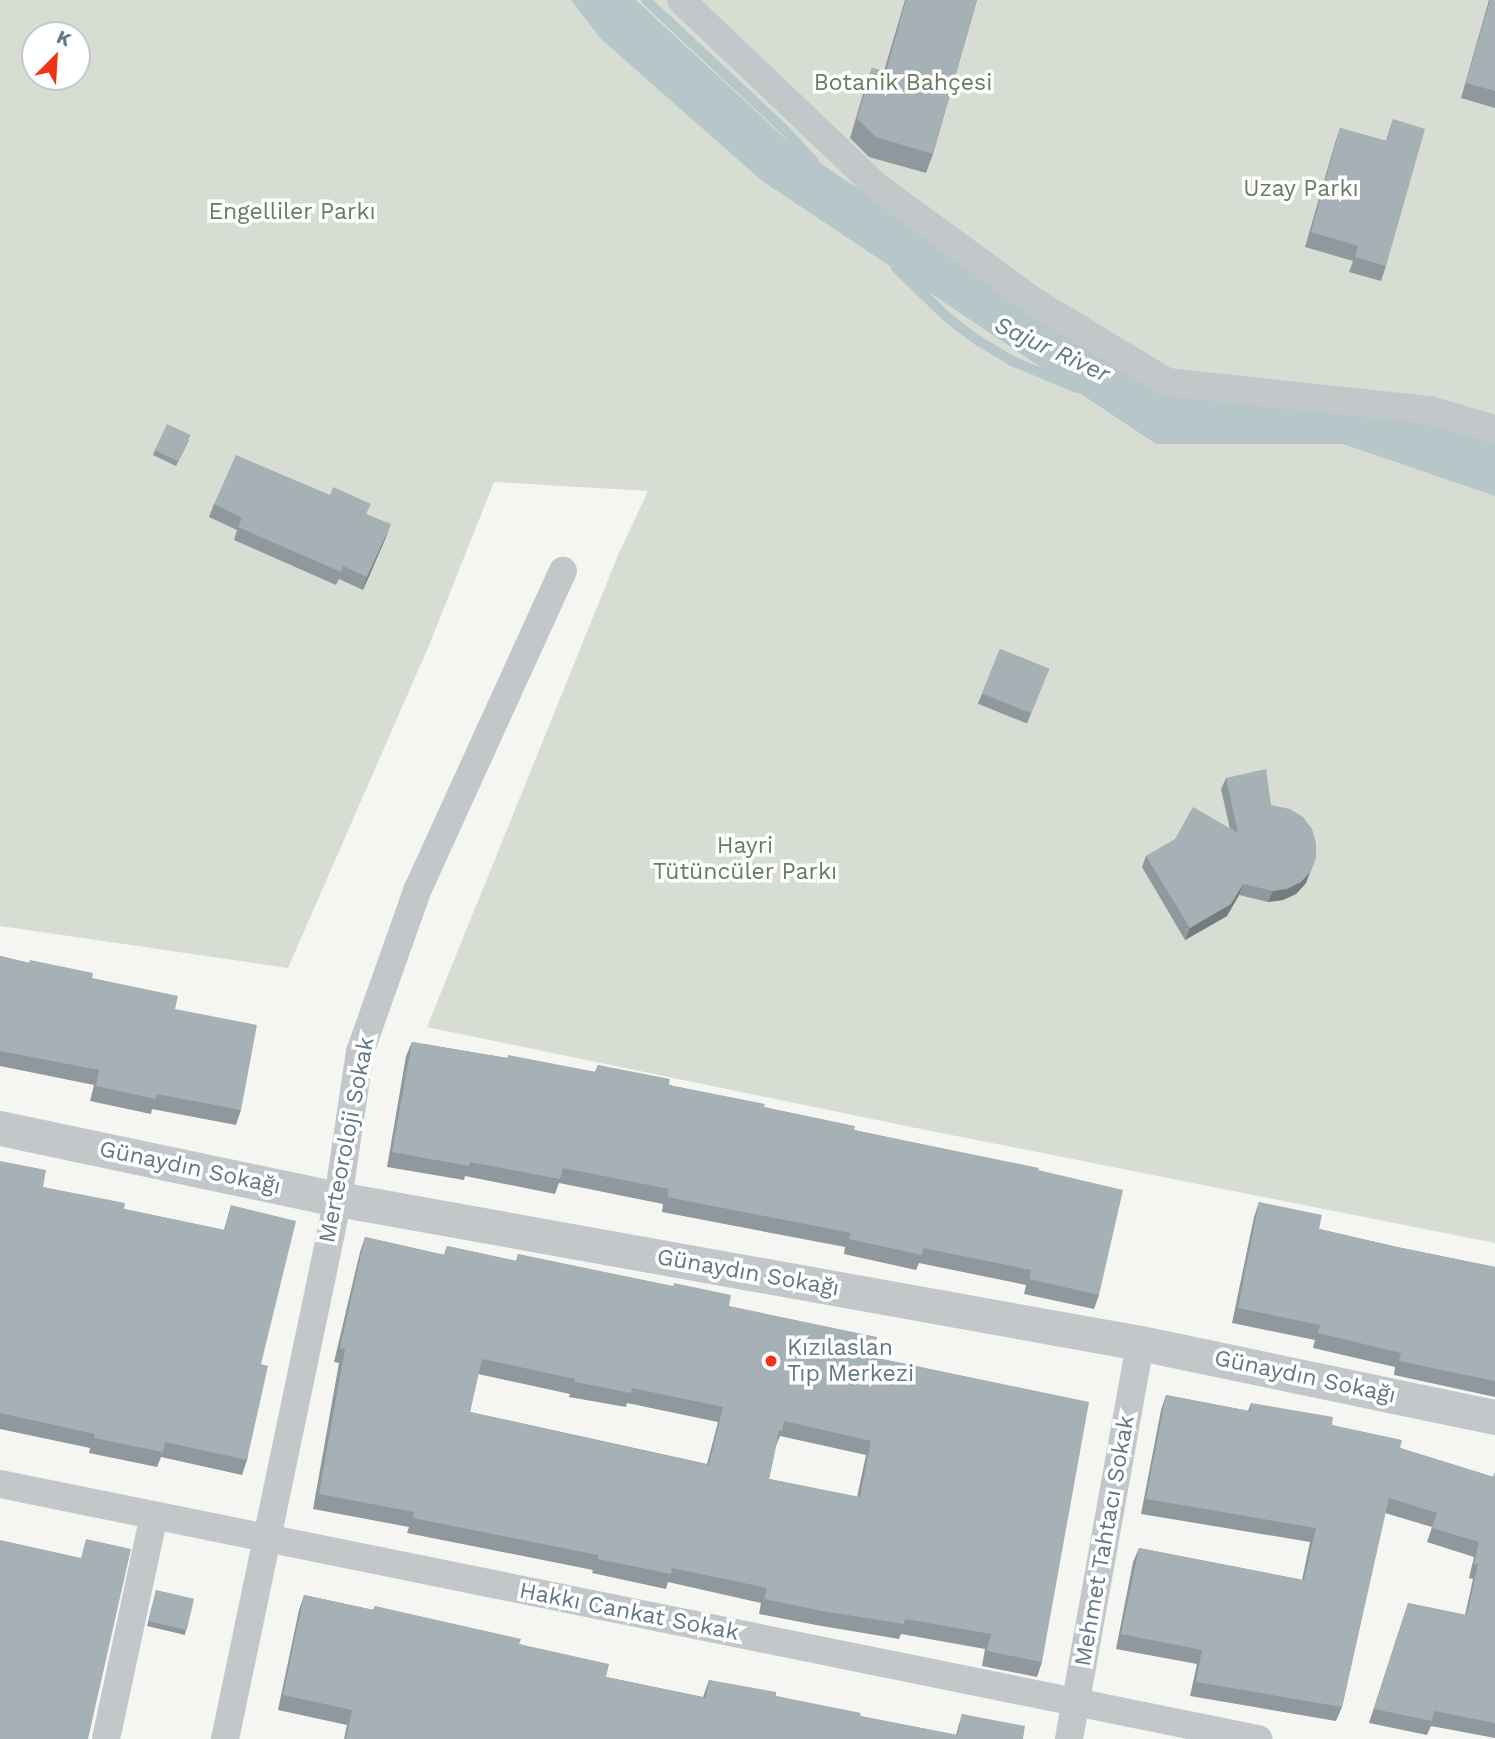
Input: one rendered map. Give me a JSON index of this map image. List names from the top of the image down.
{
  "streets": {
    "street": [
      "Merteoroloji Sokak",
      "Günaydın Sokağı",
      "Mehmet Tahtacı Sokak",
      "Hakkı Cankat Sokak"
    ]
  },
  "crossings": [
    ["Merteoroloji Sokak", "Günaydın Sokağı"],
    ["Merteoroloji Sokak", "Hakkı Cankat Sokak"],
    ["Günaydın Sokağı", "Mehmet Tahtacı Sokak"],
    ["Mehmet Tahtacı Sokak", "Hakkı Cankat Sokak"]
  ],
  "water": ["Sajur River"],
  "parks": [
    "Botanik Bahçesi",
    "Uzay Parkı",
    "Engelliler Parkı",
    "Hayri Tütüncüler Parkı"
  ],
  "places": ["Kızılaslan Tıp Merkezi"],
  "north": "top right"
}
